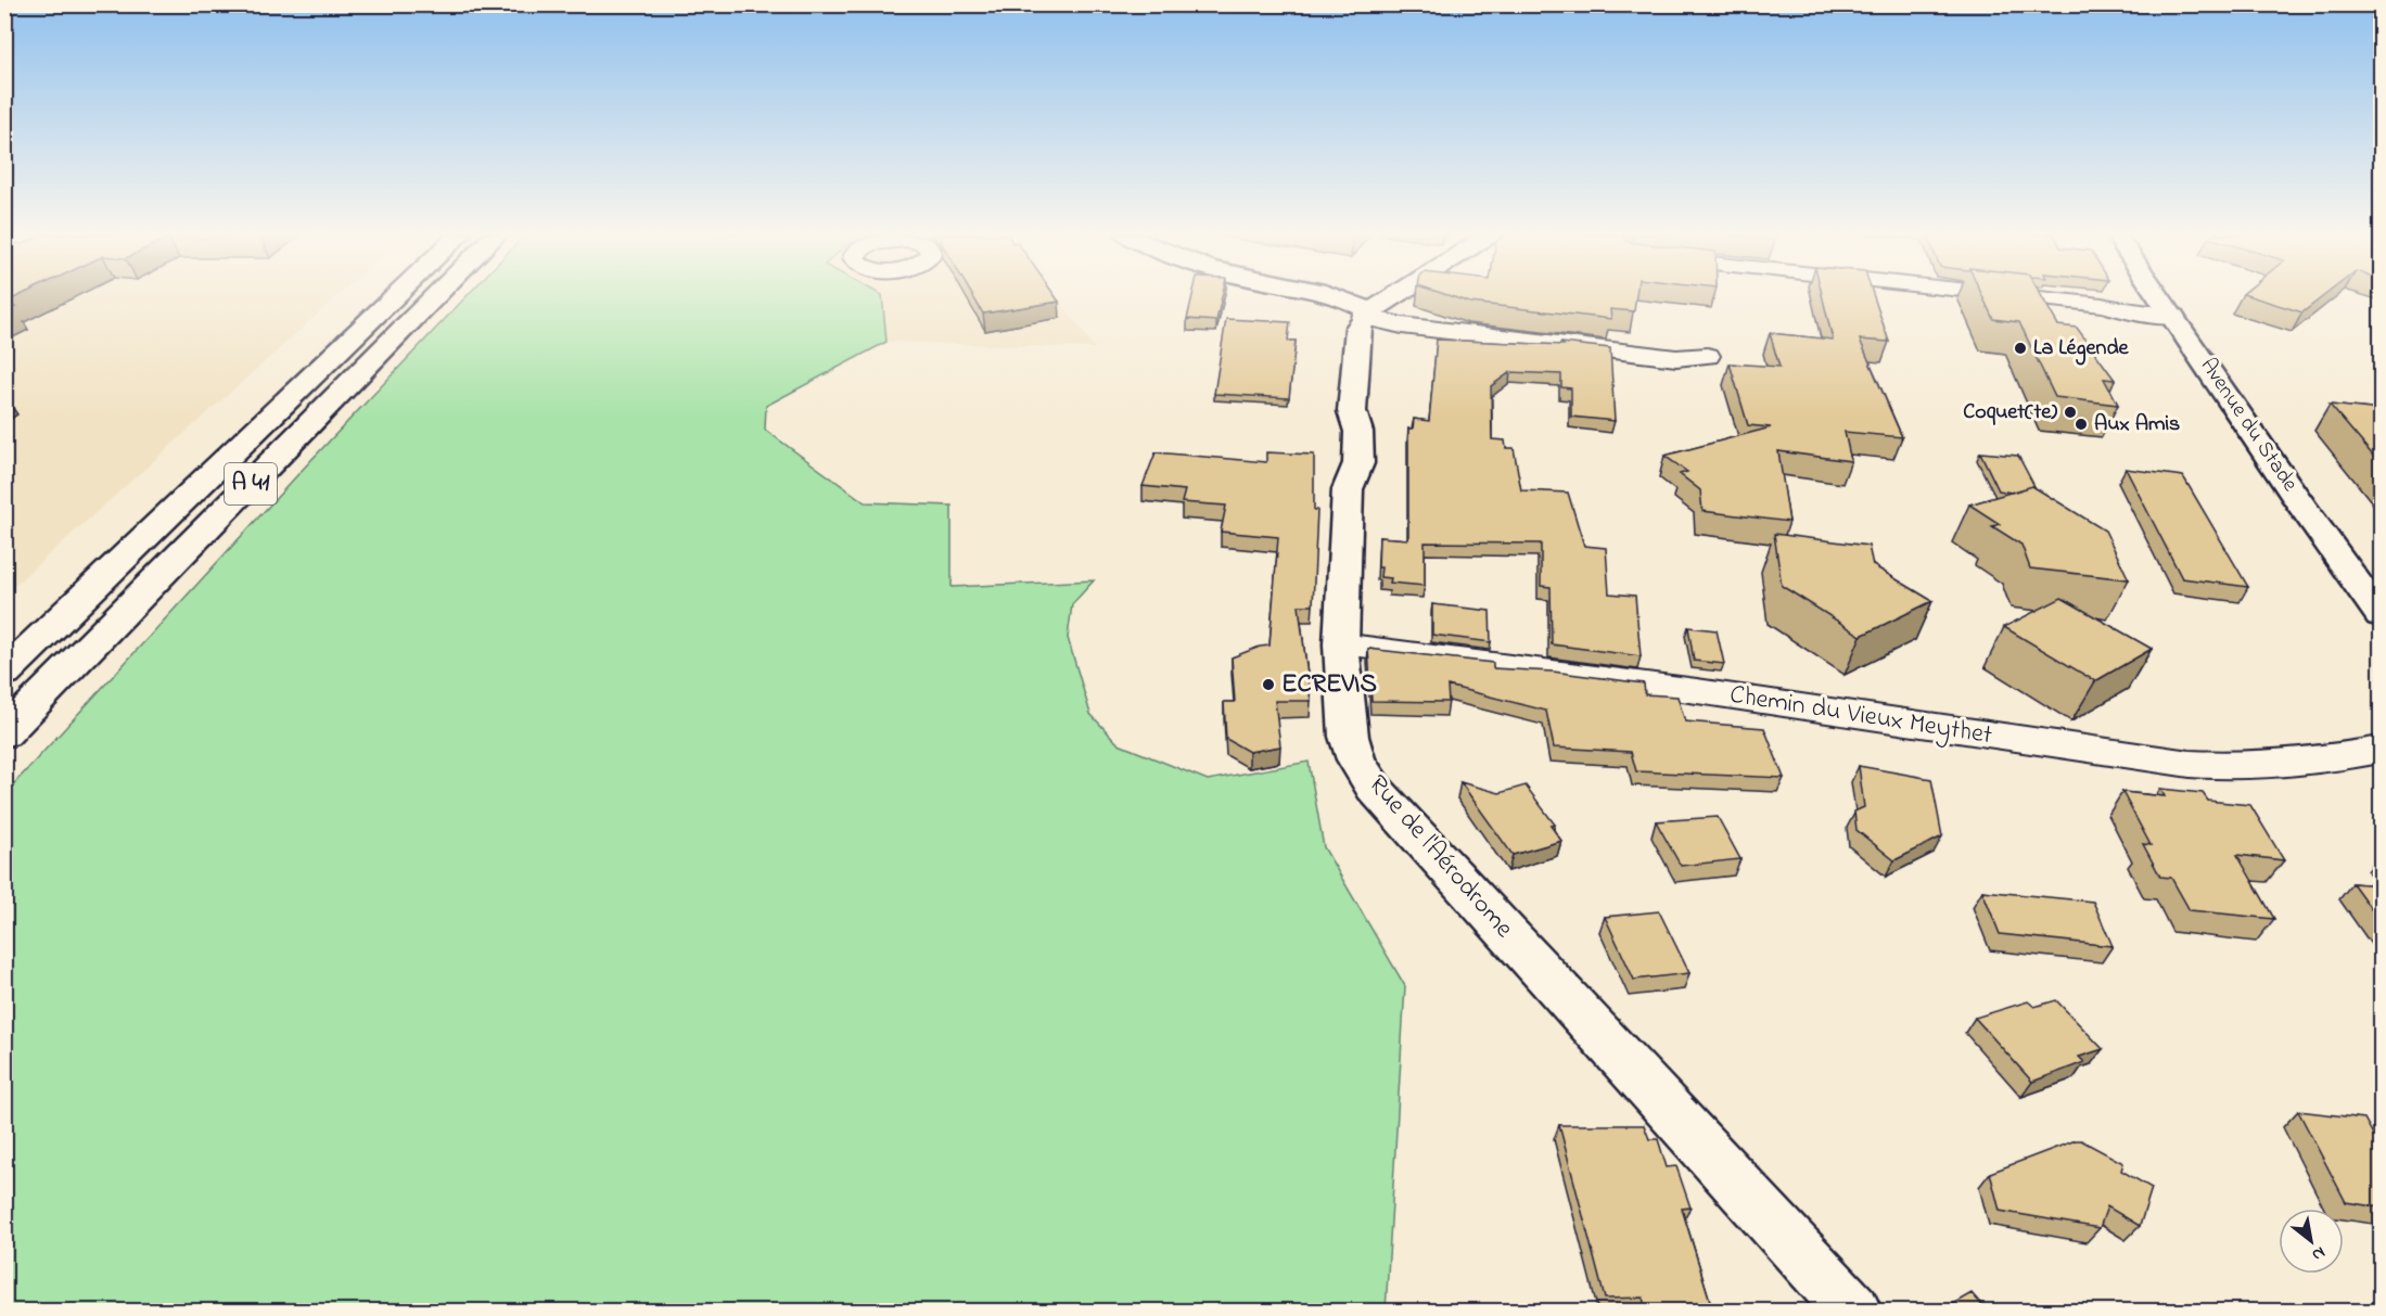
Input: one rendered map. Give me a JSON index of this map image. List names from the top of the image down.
{
  "streets": {
    "main road": ["Avenue du Stade", "A 41", "Rue de l'Aérodrome"],
    "street": ["Chemin du Vieux Meythet"]
  },
  "crossings": [
    ["Chemin du Vieux Meythet", "Rue de l'Aérodrome"]
  ],
  "places": [
    "La Légende",
    "Coquet(te)",
    "Aux Amis",
    "ECREVIS"
  ],
  "north": "bottom right"
}
